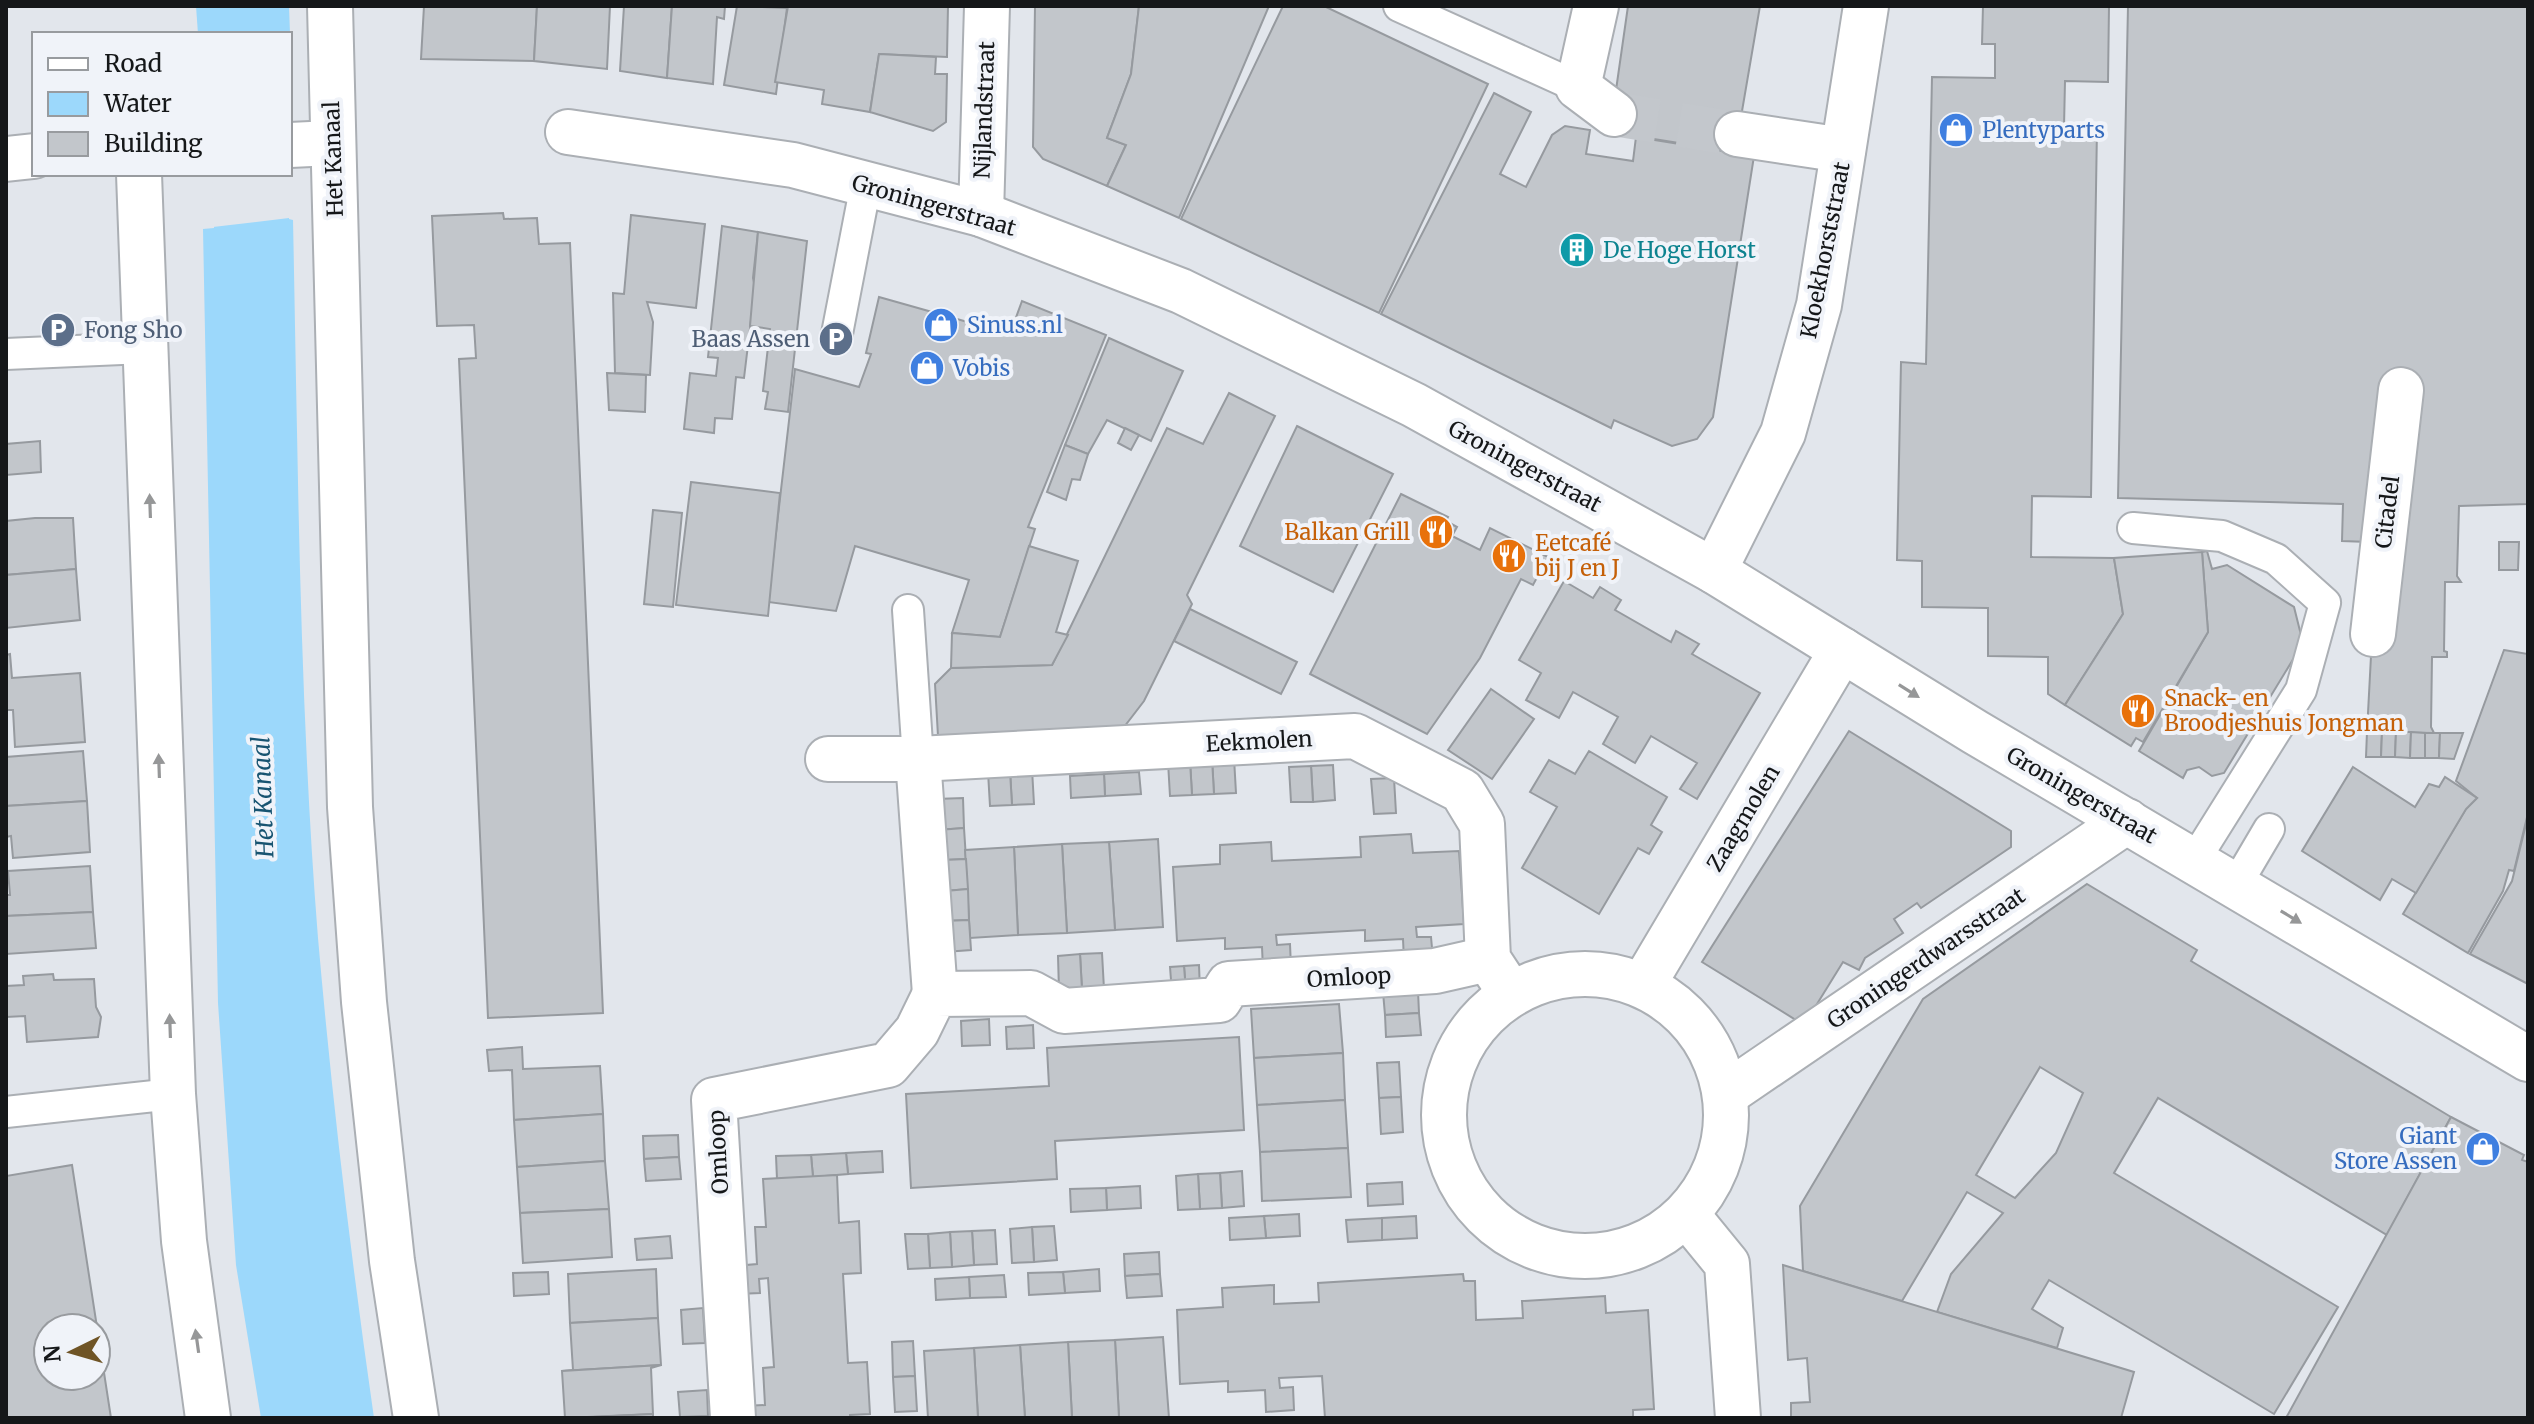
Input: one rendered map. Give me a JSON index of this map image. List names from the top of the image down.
{
  "streets": {
    "street": [
      "Nijlandstraat",
      "Het Kanaal",
      "Groningerstraat",
      "Kloekhorststraat",
      "Citadel",
      "Eekmolen",
      "Zaagmolen",
      "Groningerdwarsstraat",
      "Omloop"
    ]
  },
  "crossings": [
    ["Nijlandstraat", "Groningerstraat"],
    ["Groningerstraat", "Kloekhorststraat"],
    ["Groningerstraat", "Zaagmolen"],
    ["Groningerstraat", "Groningerdwarsstraat"],
    ["Eekmolen", "Omloop"]
  ],
  "water": ["Het Kanaal"],
  "places": {
    "shop": [
      "Plentyparts",
      "Sinuss.nl",
      "Vobis",
      "Giant Store Assen"
    ],
    "building": ["De Hoge Horst"],
    "parking": ["Fong Sho", "Baas Assen"],
    "restaurant": ["Balkan Grill", "Eetcafé bij J en J", "Snack- en Broodjeshuis Jongman"]
  },
  "legend": ["Road", "Water", "Building"],
  "north": "left"
}
